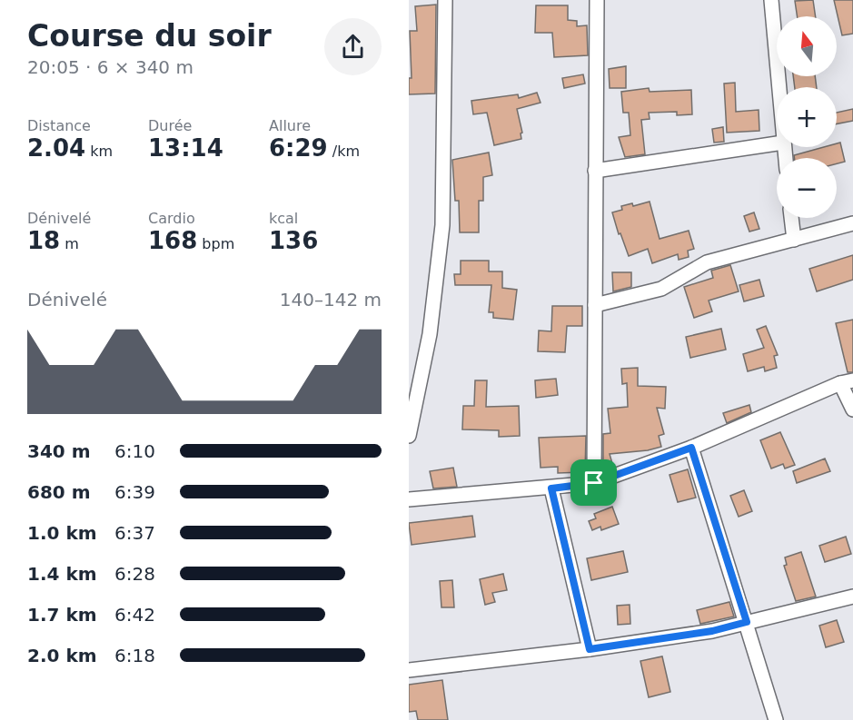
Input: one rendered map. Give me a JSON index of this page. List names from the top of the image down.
{
  "north": "top",
  "page": {
    "heading": ["Course du soir", "20:05 · 6 × 340 m"],
    "map_buttons": ["+", "−"],
    "stats": [
      ["Distance", "2.04 km"],
      ["Durée", "13:14"],
      ["Allure", "6:29 /km"],
      ["Dénivelé", "18 m"],
      ["Cardio", "168 bpm"],
      ["kcal", "136"]
    ],
    "chart": ["Dénivelé", "140–142 m"],
    "list": [
      {
        "name": "340 m",
        "note": "6:10"
      },
      {
        "name": "680 m",
        "note": "6:39"
      },
      {
        "name": "1.0 km",
        "note": "6:37"
      },
      {
        "name": "1.4 km",
        "note": "6:28"
      },
      {
        "name": "1.7 km",
        "note": "6:42"
      },
      {
        "name": "2.0 km",
        "note": "6:18"
      }
    ]
  }
}
